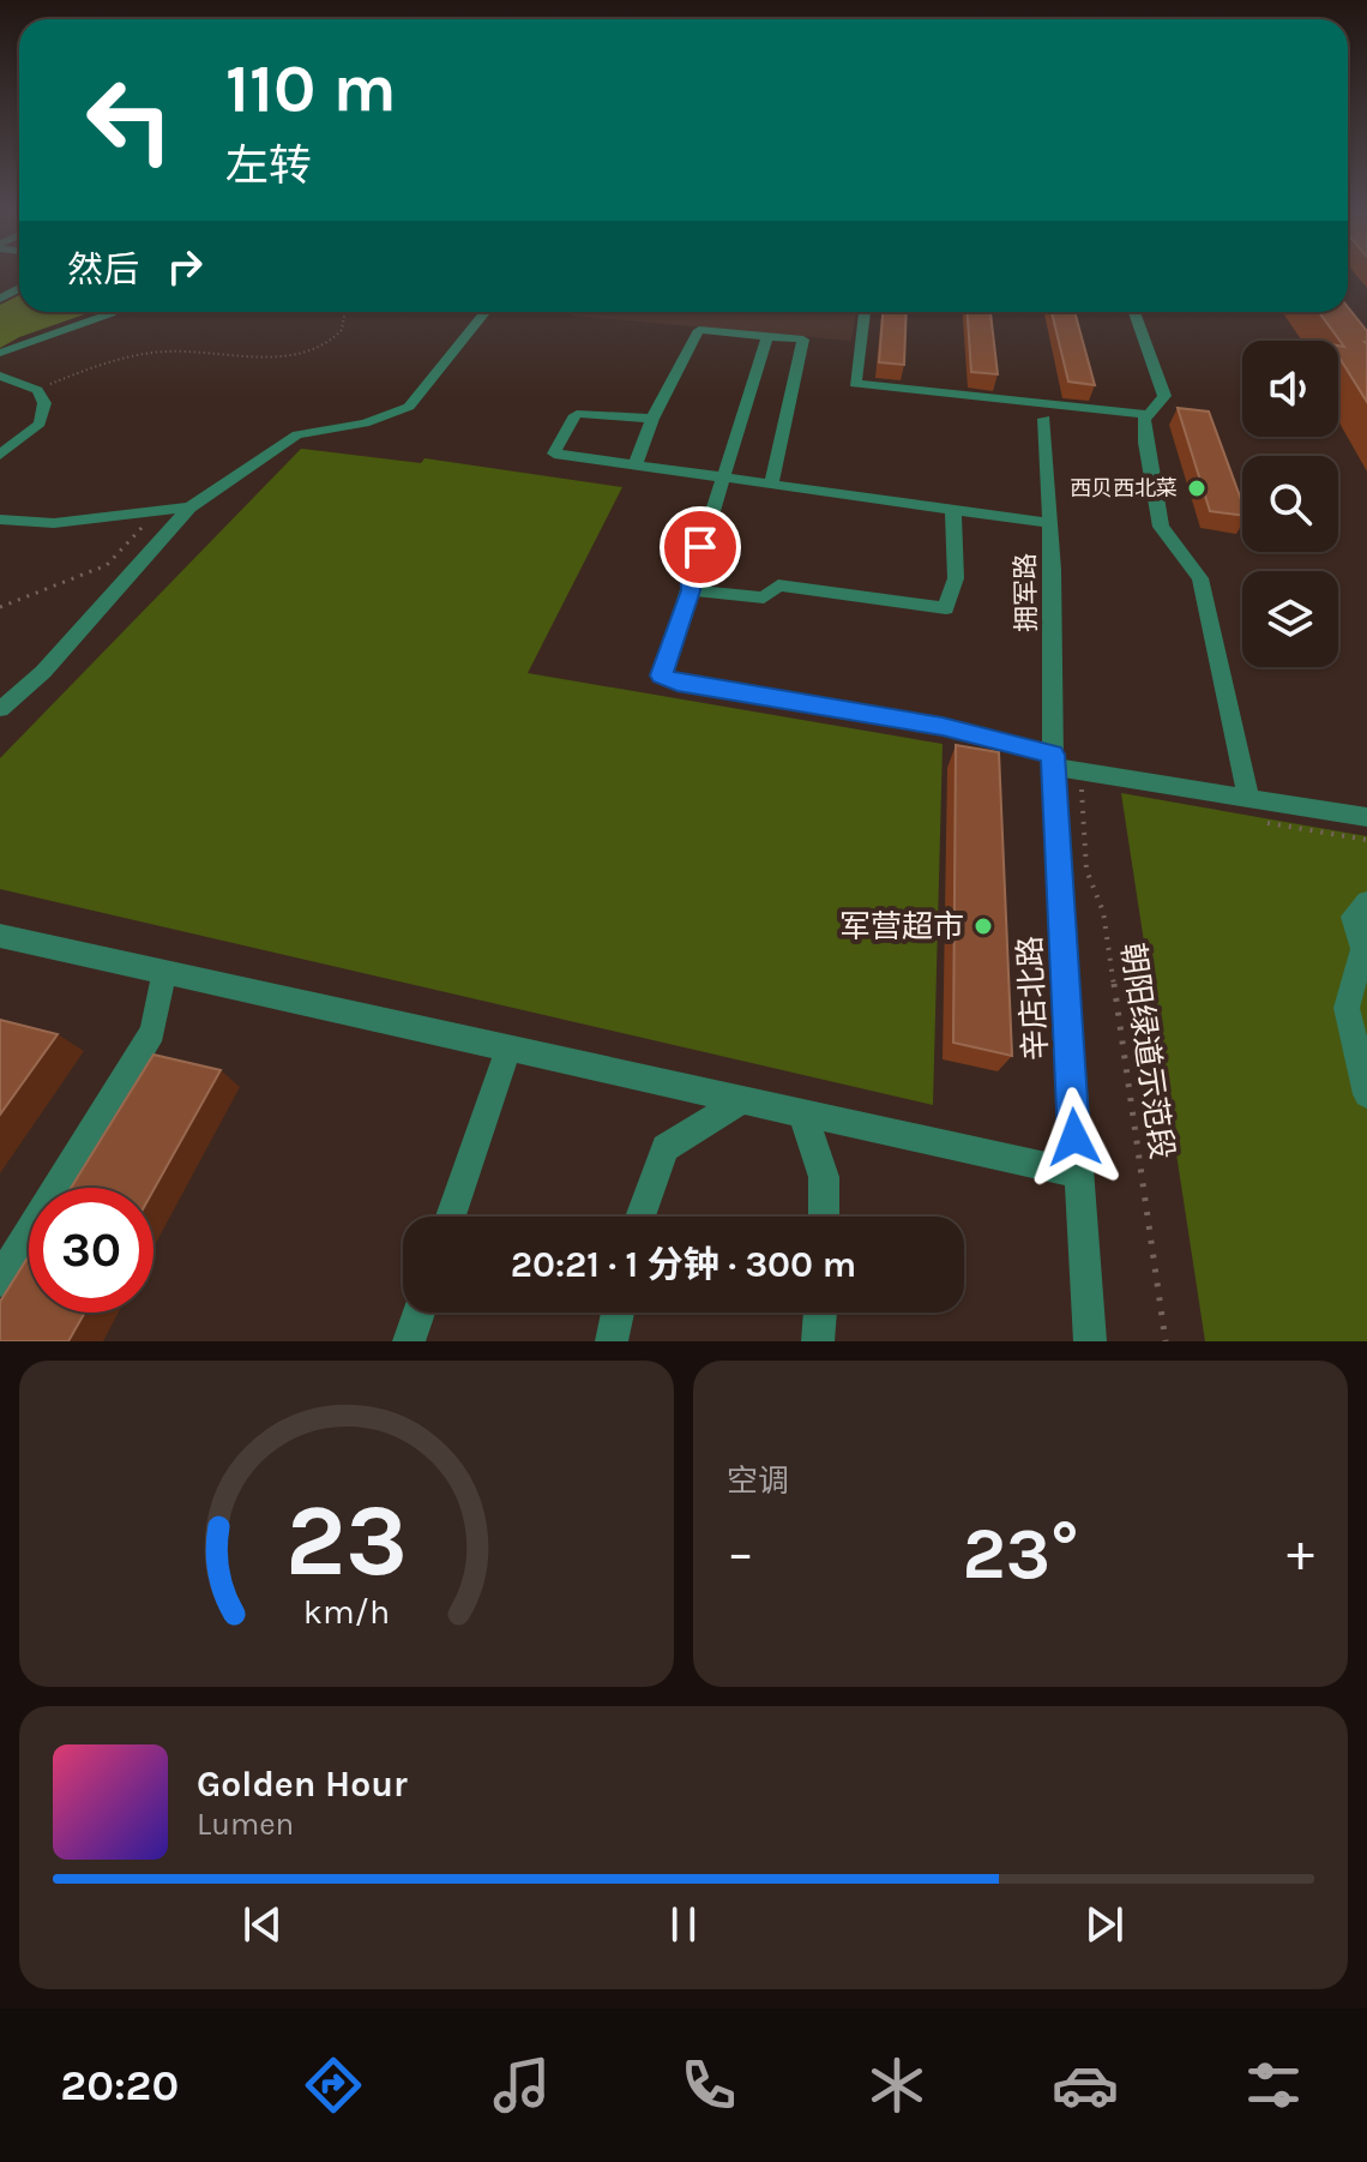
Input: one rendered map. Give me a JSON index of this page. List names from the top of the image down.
{
  "streets": {
    "street": ["拥军路", "辛店北路"],
    "path": ["朝阳绿道示范段"]
  },
  "crossings": [
    ["拥军路", "辛店北路"],
    ["拥军路", "朝阳绿道示范段"],
    ["辛店北路", "朝阳绿道示范段"]
  ],
  "places": ["西贝西北菜", "军营超市"],
  "page": {
    "turn": ["110 m", "左转"],
    "then": "然后",
    "limit": "30",
    "trip": "20:21 · 1 分钟 · 300 m",
    "tile": "空调",
    "heat": ["−", "23°", "+"],
    "song": ["Golden Hour", "Lumen"],
    "tabs": "20:20",
    "gauge": ["23", "km/h"]
  }
}
